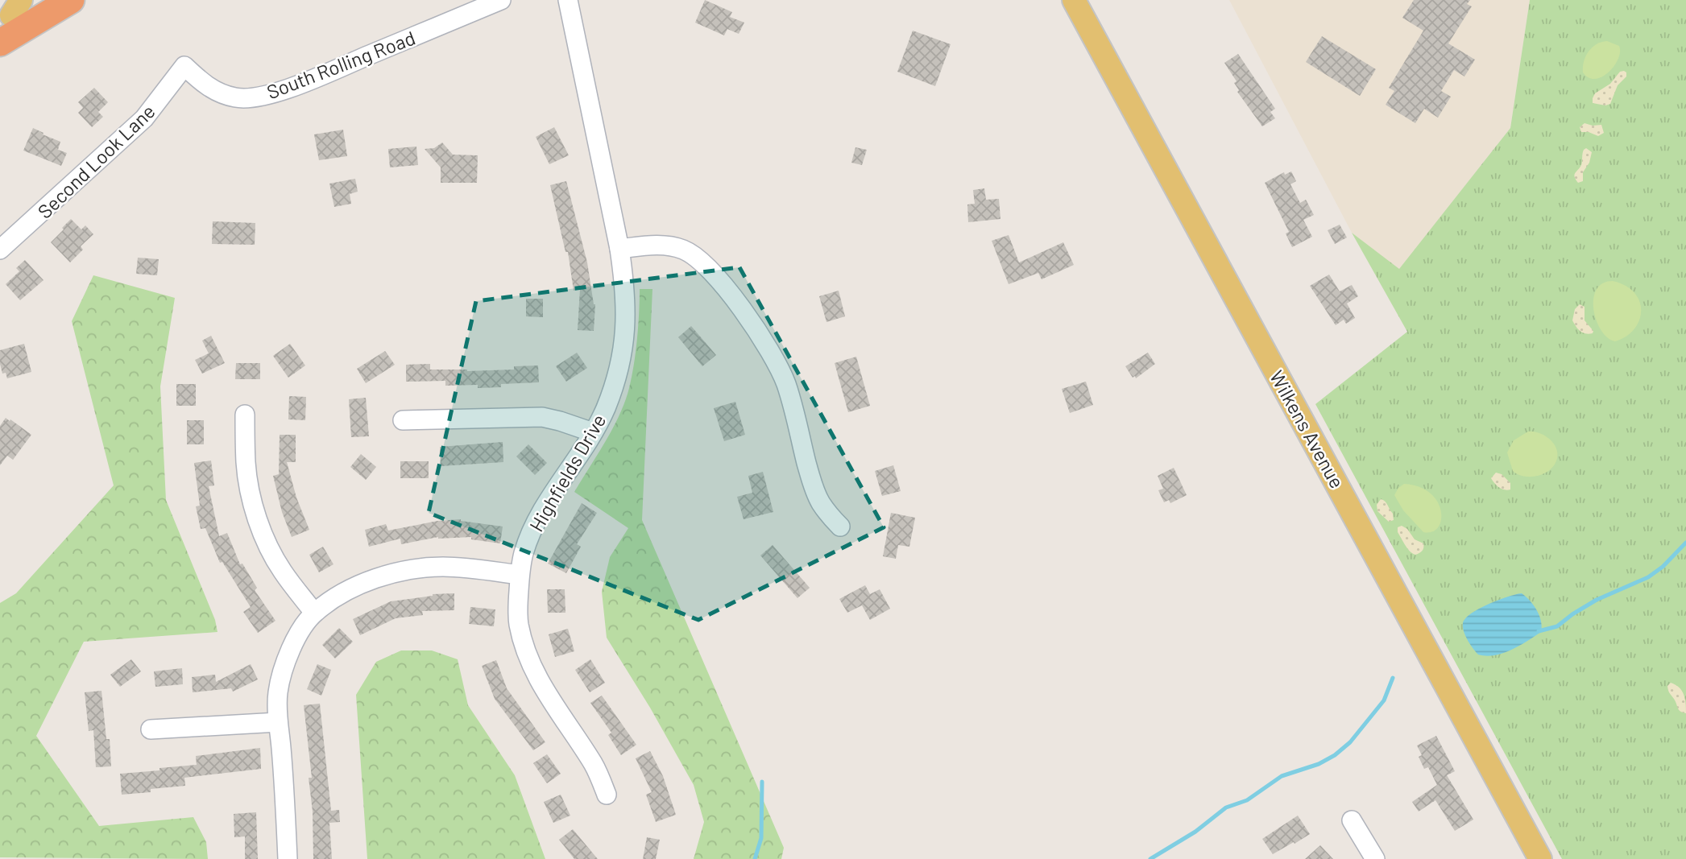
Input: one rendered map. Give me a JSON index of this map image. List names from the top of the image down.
{
  "streets": {
    "main road": ["Wilkens Avenue"],
    "street": ["South Rolling Road", "Second Look Lane", "Highfields Drive"]
  },
  "crossings": [
    ["South Rolling Road", "Second Look Lane"]
  ]
}
